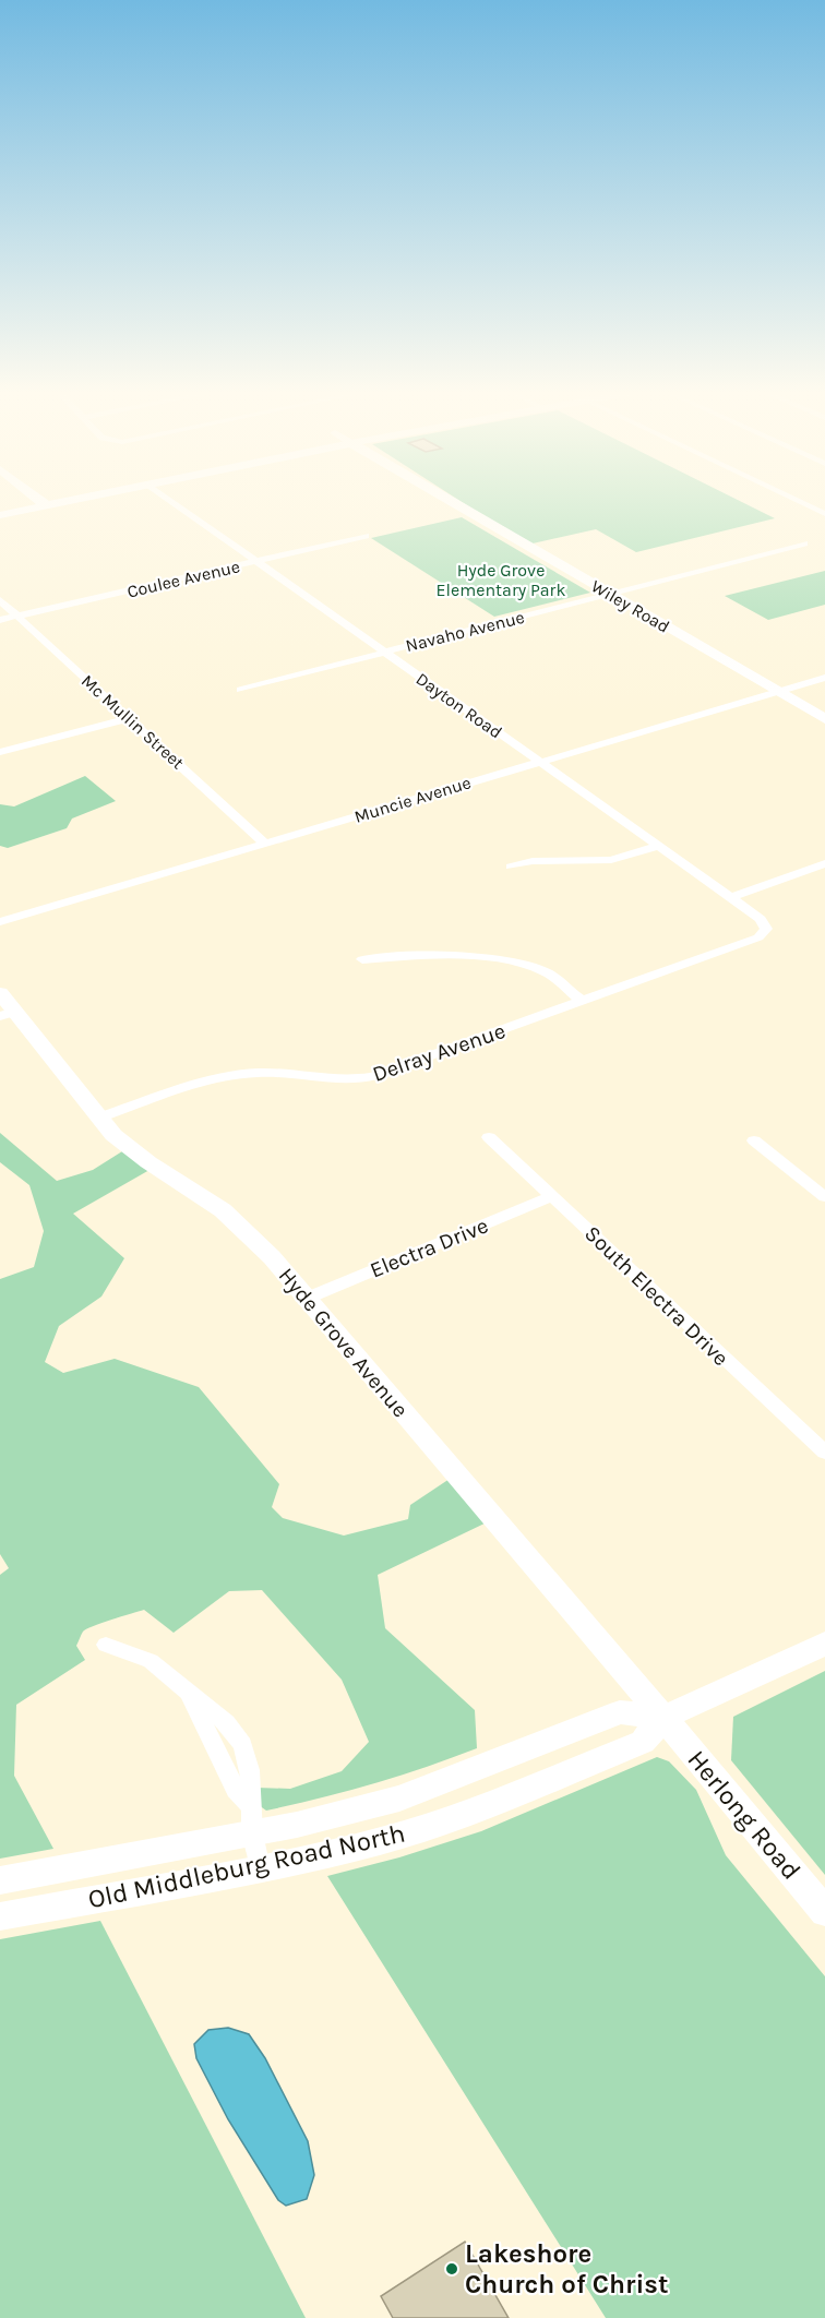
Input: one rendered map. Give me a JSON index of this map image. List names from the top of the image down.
{
  "streets": {
    "main road": [
      "Wiley Road",
      "Hyde Grove Avenue",
      "Herlong Road",
      "Old Middleburg Road North"
    ],
    "street": [
      "Coulee Avenue",
      "Navaho Avenue",
      "Dayton Road",
      "Mc Mullin Street",
      "Muncie Avenue",
      "Delray Avenue",
      "Electra Drive",
      "South Electra Drive"
    ]
  },
  "crossings": [
    ["Coulee Avenue", "Dayton Road"],
    ["Coulee Avenue", "Mc Mullin Street"],
    ["Wiley Road", "Navaho Avenue"],
    ["Wiley Road", "Muncie Avenue"],
    ["Navaho Avenue", "Dayton Road"],
    ["Dayton Road", "Muncie Avenue"],
    ["Dayton Road", "Delray Avenue"],
    ["Mc Mullin Street", "Muncie Avenue"],
    ["Delray Avenue", "Hyde Grove Avenue"],
    ["Electra Drive", "South Electra Drive"],
    ["Electra Drive", "Hyde Grove Avenue"],
    ["Hyde Grove Avenue", "Herlong Road"],
    ["Hyde Grove Avenue", "Old Middleburg Road North"],
    ["Herlong Road", "Old Middleburg Road North"]
  ],
  "parks": ["Hyde Grove Elementary Park"],
  "places": ["Lakeshore Church of Christ"]
}
